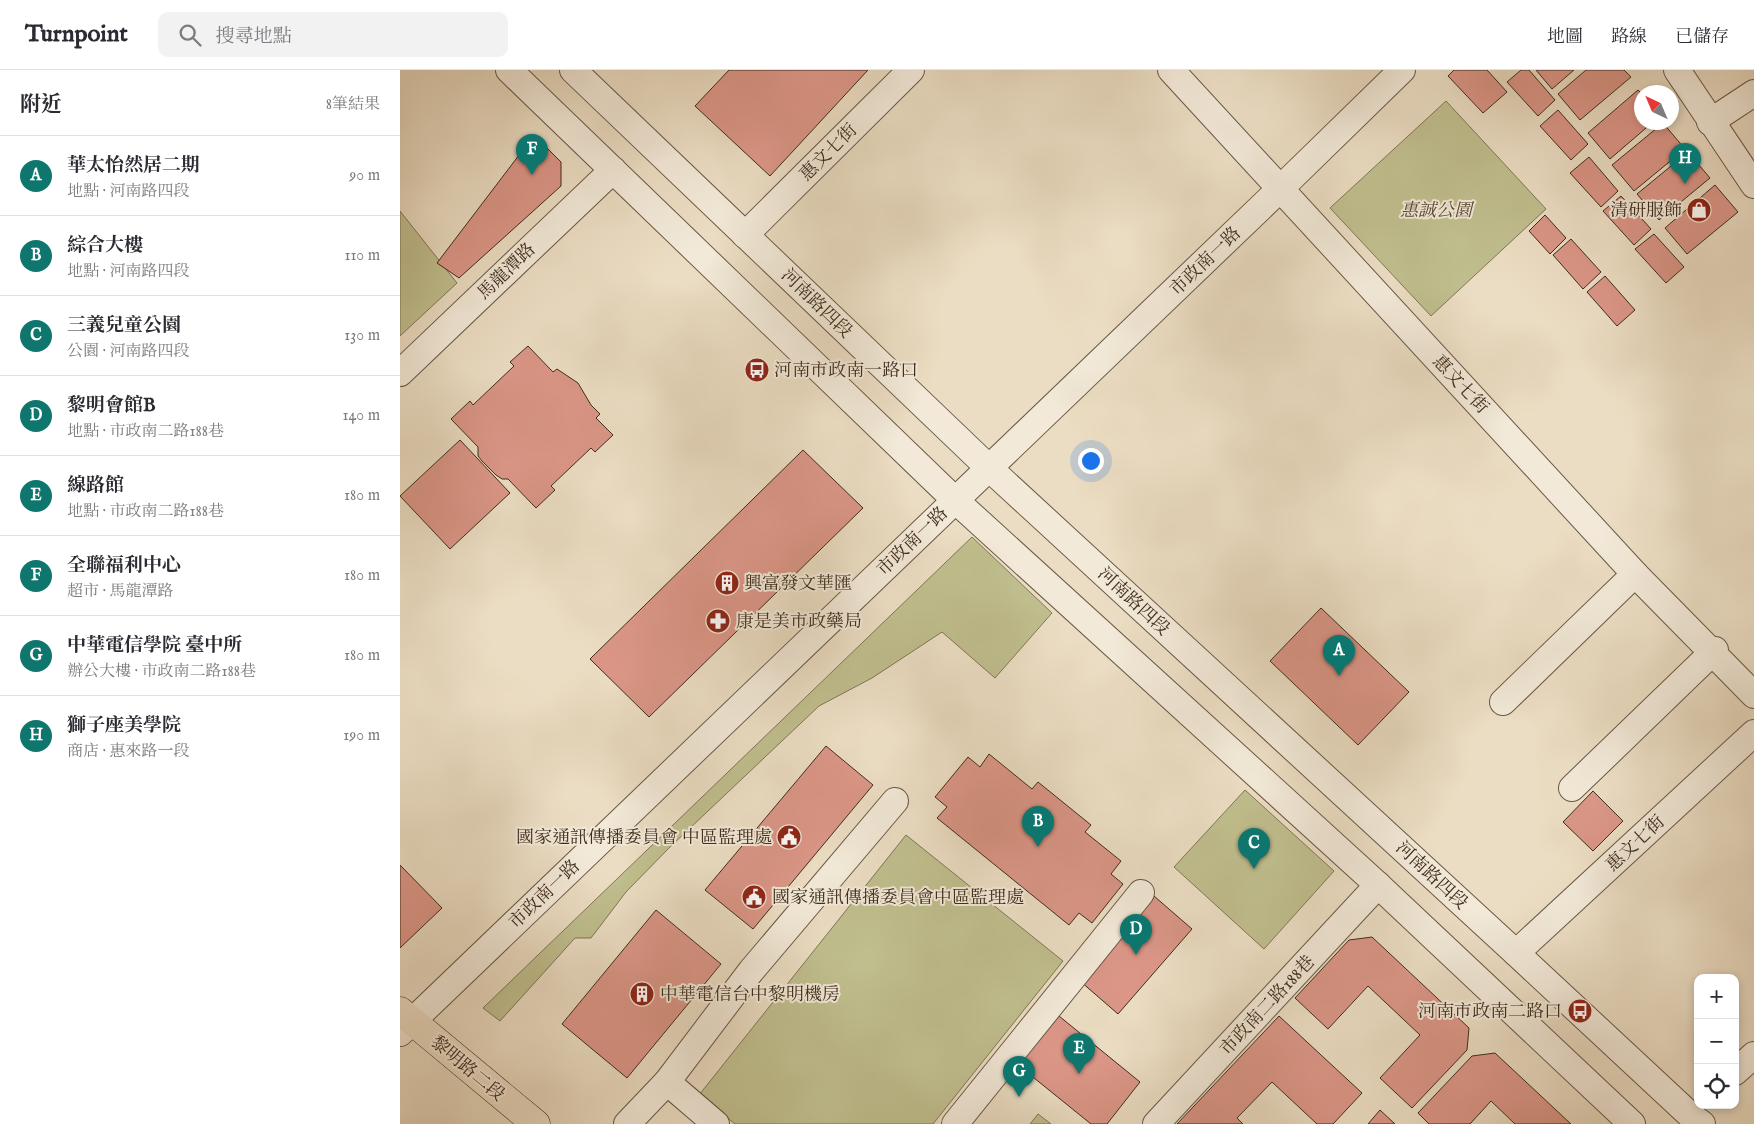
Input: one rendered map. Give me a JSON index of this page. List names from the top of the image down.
{
  "streets": {
    "main road": ["黎明路二段"],
    "street": [
      "惠文七街",
      "市政南一路",
      "馬龍潭路",
      "河南路四段",
      "市政南二路188巷"
    ]
  },
  "crossings": [
    ["惠文七街", "市政南一路"],
    ["惠文七街", "河南路四段"],
    ["市政南一路", "河南路四段"],
    ["市政南一路", "黎明路二段"]
  ],
  "parks": ["惠誠公園"],
  "places": {
    "shop": ["清研服飾"],
    "bus stop": ["河南市政南一路口", "河南市政南二路口"],
    "building": ["興富發文華匯", "中華電信台中黎明機房"],
    "pharmacy": ["康是美市政藥局"],
    "public building": ["國家通訊傳播委員會 中區監理處", "國家通訊傳播委員會中區監理處"]
  },
  "north": "top left",
  "page": {
    "header": "Turnpoint",
    "search": "搜尋地點",
    "nav": ["地圖", "路線", "已儲存"],
    "heading": ["附近", "8筆結果"],
    "pins": [
      "F",
      "H",
      "A",
      "B",
      "C",
      "D",
      "E",
      "G"
    ],
    "list": [
      {
        "mark": "A",
        "name": "華太怡然居二期",
        "note": "地點 · 河南路四段",
        "value": "90 m"
      },
      {
        "mark": "B",
        "name": "綜合大樓",
        "note": "地點 · 河南路四段",
        "value": "110 m"
      },
      {
        "mark": "C",
        "name": "三義兒童公園",
        "note": "公園 · 河南路四段",
        "value": "130 m"
      },
      {
        "mark": "D",
        "name": "黎明會館B",
        "note": "地點 · 市政南二路188巷",
        "value": "140 m"
      },
      {
        "mark": "E",
        "name": "線路館",
        "note": "地點 · 市政南二路188巷",
        "value": "180 m"
      },
      {
        "mark": "F",
        "name": "全聯福利中心",
        "note": "超市 · 馬龍潭路",
        "value": "180 m"
      },
      {
        "mark": "G",
        "name": "中華電信學院 臺中所",
        "note": "辦公大樓 · 市政南二路188巷",
        "value": "180 m"
      },
      {
        "mark": "H",
        "name": "獅子座美學院",
        "note": "商店 · 惠來路一段",
        "value": "190 m"
      }
    ],
    "map_buttons": ["+", "−"]
  }
}
